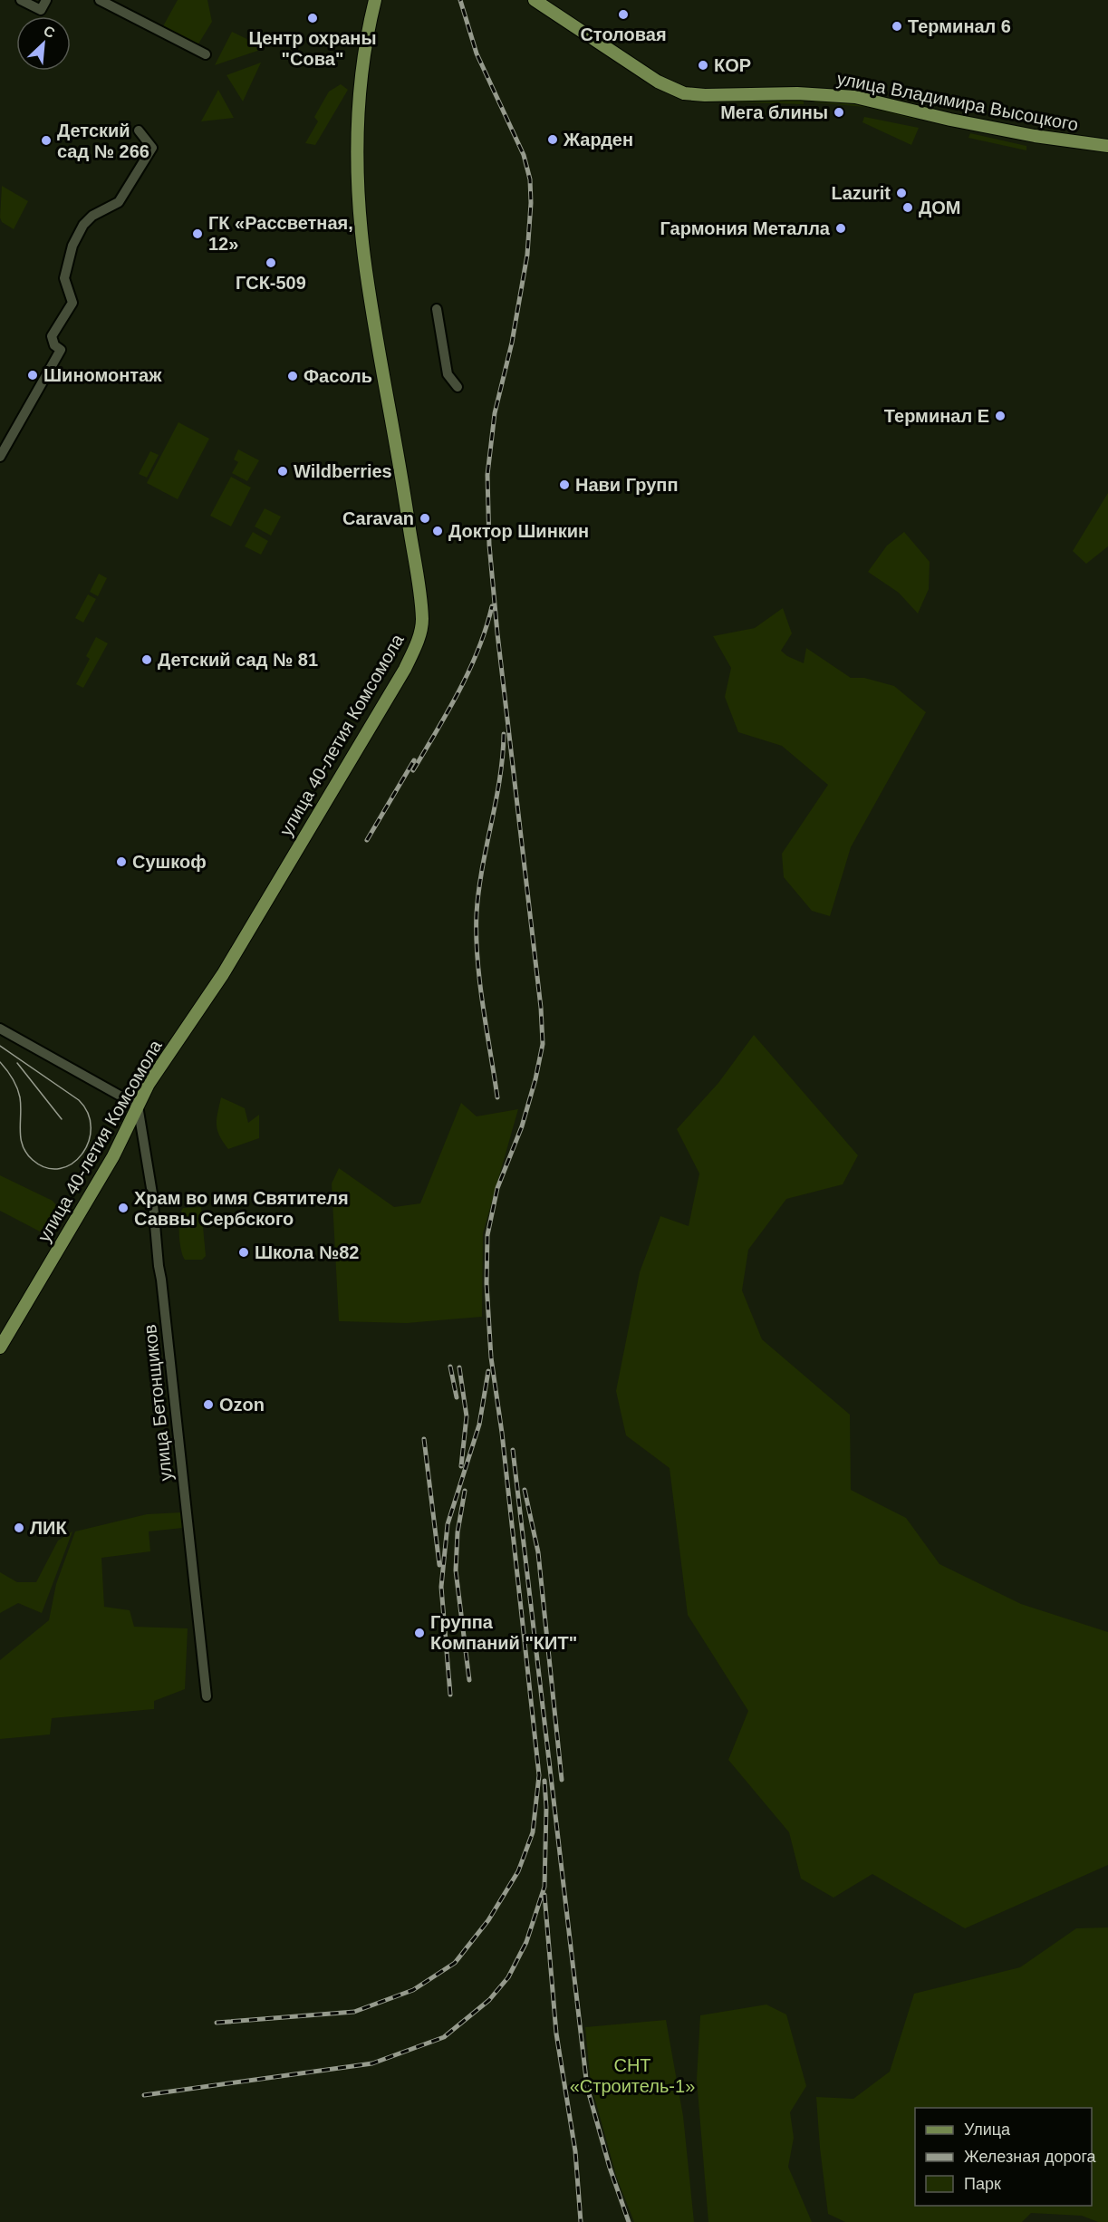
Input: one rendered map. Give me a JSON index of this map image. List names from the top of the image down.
{
  "streets": {
    "main road": ["улица Владимира Высоцкого", "улица 40-летия Комсомола"],
    "street": ["улица Бетонщиков"]
  },
  "crossings": [
    ["улица 40-летия Комсомола", "улица Бетонщиков"]
  ],
  "parks": ["СНТ «Строитель-1»"],
  "places": [
    "Столовая",
    "Центр охраны \"Сова\"",
    "Терминал 6",
    "КОР",
    "Мега блины",
    "Жарден",
    "Детский сад № 266",
    "Lazurit",
    "ДОМ",
    "Гармония Металла",
    "ГК «Рассветная, 12»",
    "ГСК-509",
    "Шиномонтаж",
    "Фасоль",
    "Терминал Е",
    "Wildberries",
    "Нави Групп",
    "Caravan",
    "Доктор Шинкин",
    "Детский сад № 81",
    "Сушкоф",
    "Храм во имя Святителя Саввы Сербского",
    "Школа №82",
    "Ozon",
    "ЛИК",
    "Группа Компаний \"КИТ\""
  ],
  "legend": ["Улица", "Железная дорога", "Парк"],
  "north": "top right"
}
